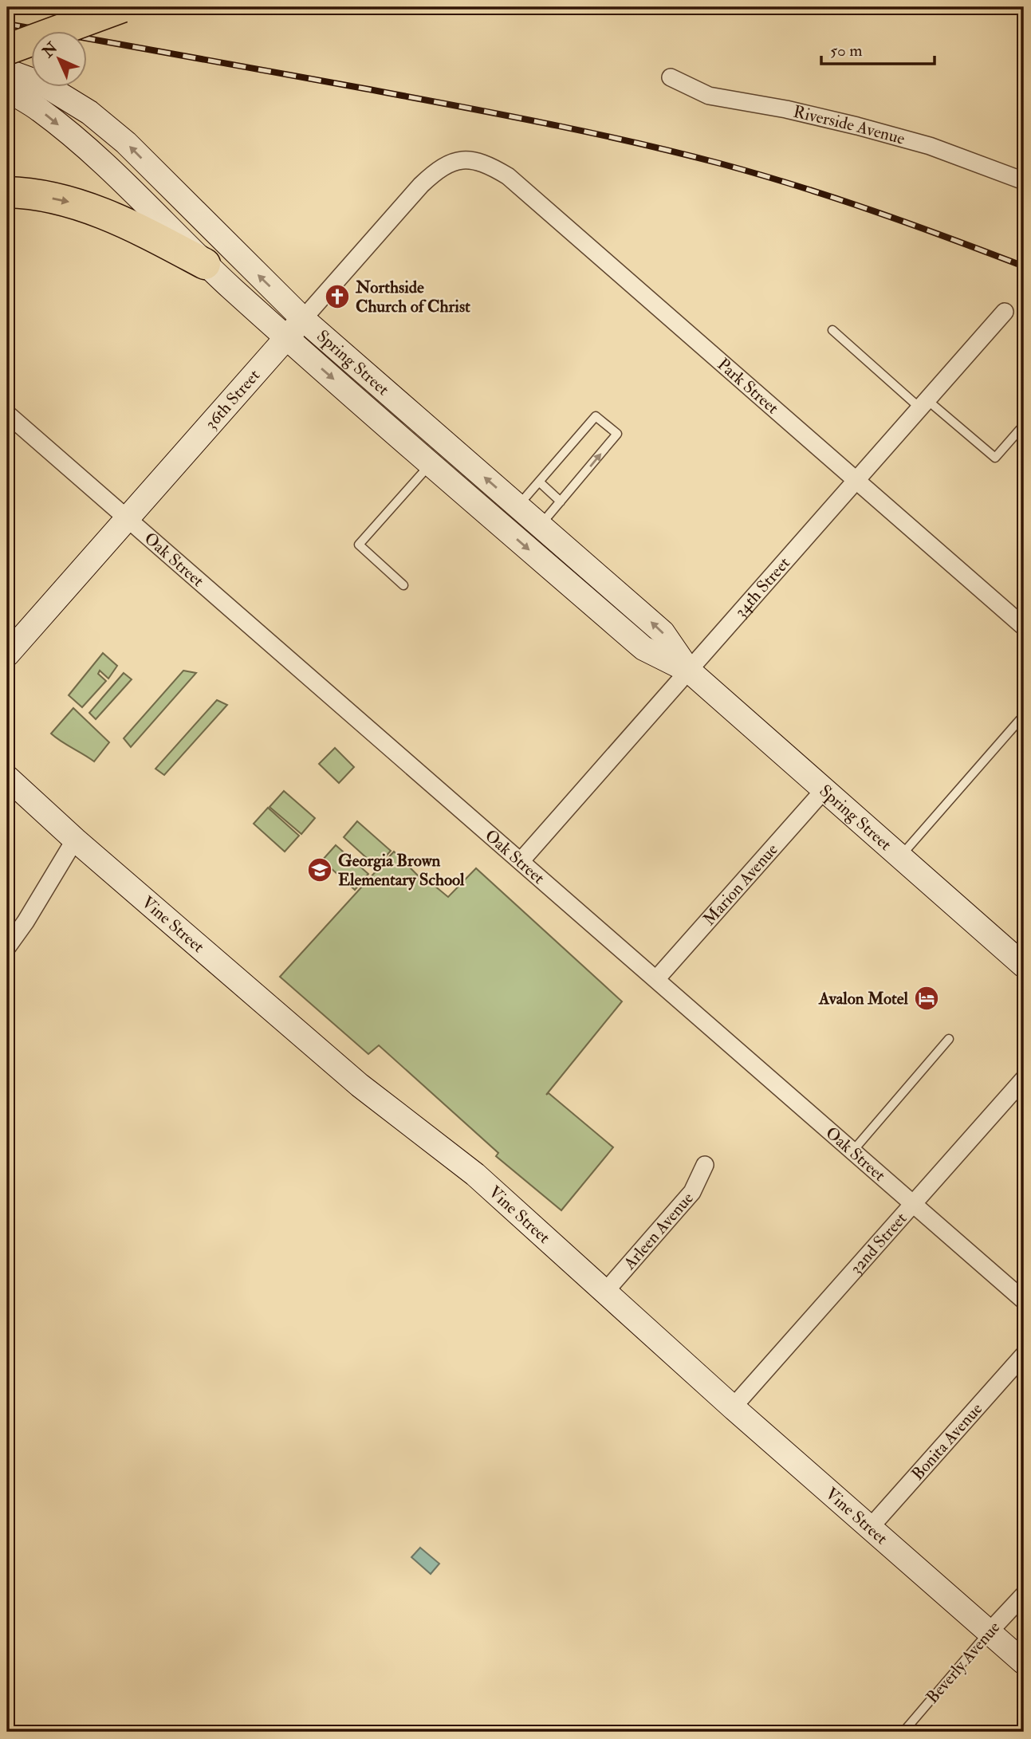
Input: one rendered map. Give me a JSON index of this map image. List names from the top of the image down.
{
  "streets": {
    "main road": ["Spring Street", "36th Street", "Vine Street"],
    "street": [
      "Riverside Avenue",
      "Park Street",
      "Oak Street",
      "34th Street",
      "Marion Avenue",
      "Arleen Avenue",
      "32nd Street",
      "Bonita Avenue",
      "Beverly Avenue"
    ]
  },
  "crossings": [
    ["Spring Street", "36th Street"],
    ["Spring Street", "34th Street"],
    ["Spring Street", "Marion Avenue"],
    ["Park Street", "36th Street"],
    ["Park Street", "34th Street"],
    ["36th Street", "Oak Street"],
    ["Oak Street", "34th Street"],
    ["Oak Street", "Marion Avenue"],
    ["Oak Street", "32nd Street"],
    ["Vine Street", "Arleen Avenue"],
    ["Vine Street", "32nd Street"],
    ["Vine Street", "Bonita Avenue"],
    ["Vine Street", "Beverly Avenue"]
  ],
  "places": {
    "church": ["Northside Church of Christ"],
    "school or university": ["Georgia Brown Elementary School"],
    "hotel": ["Avalon Motel"]
  },
  "scale_bar": "50 m",
  "north": "top left"
}
